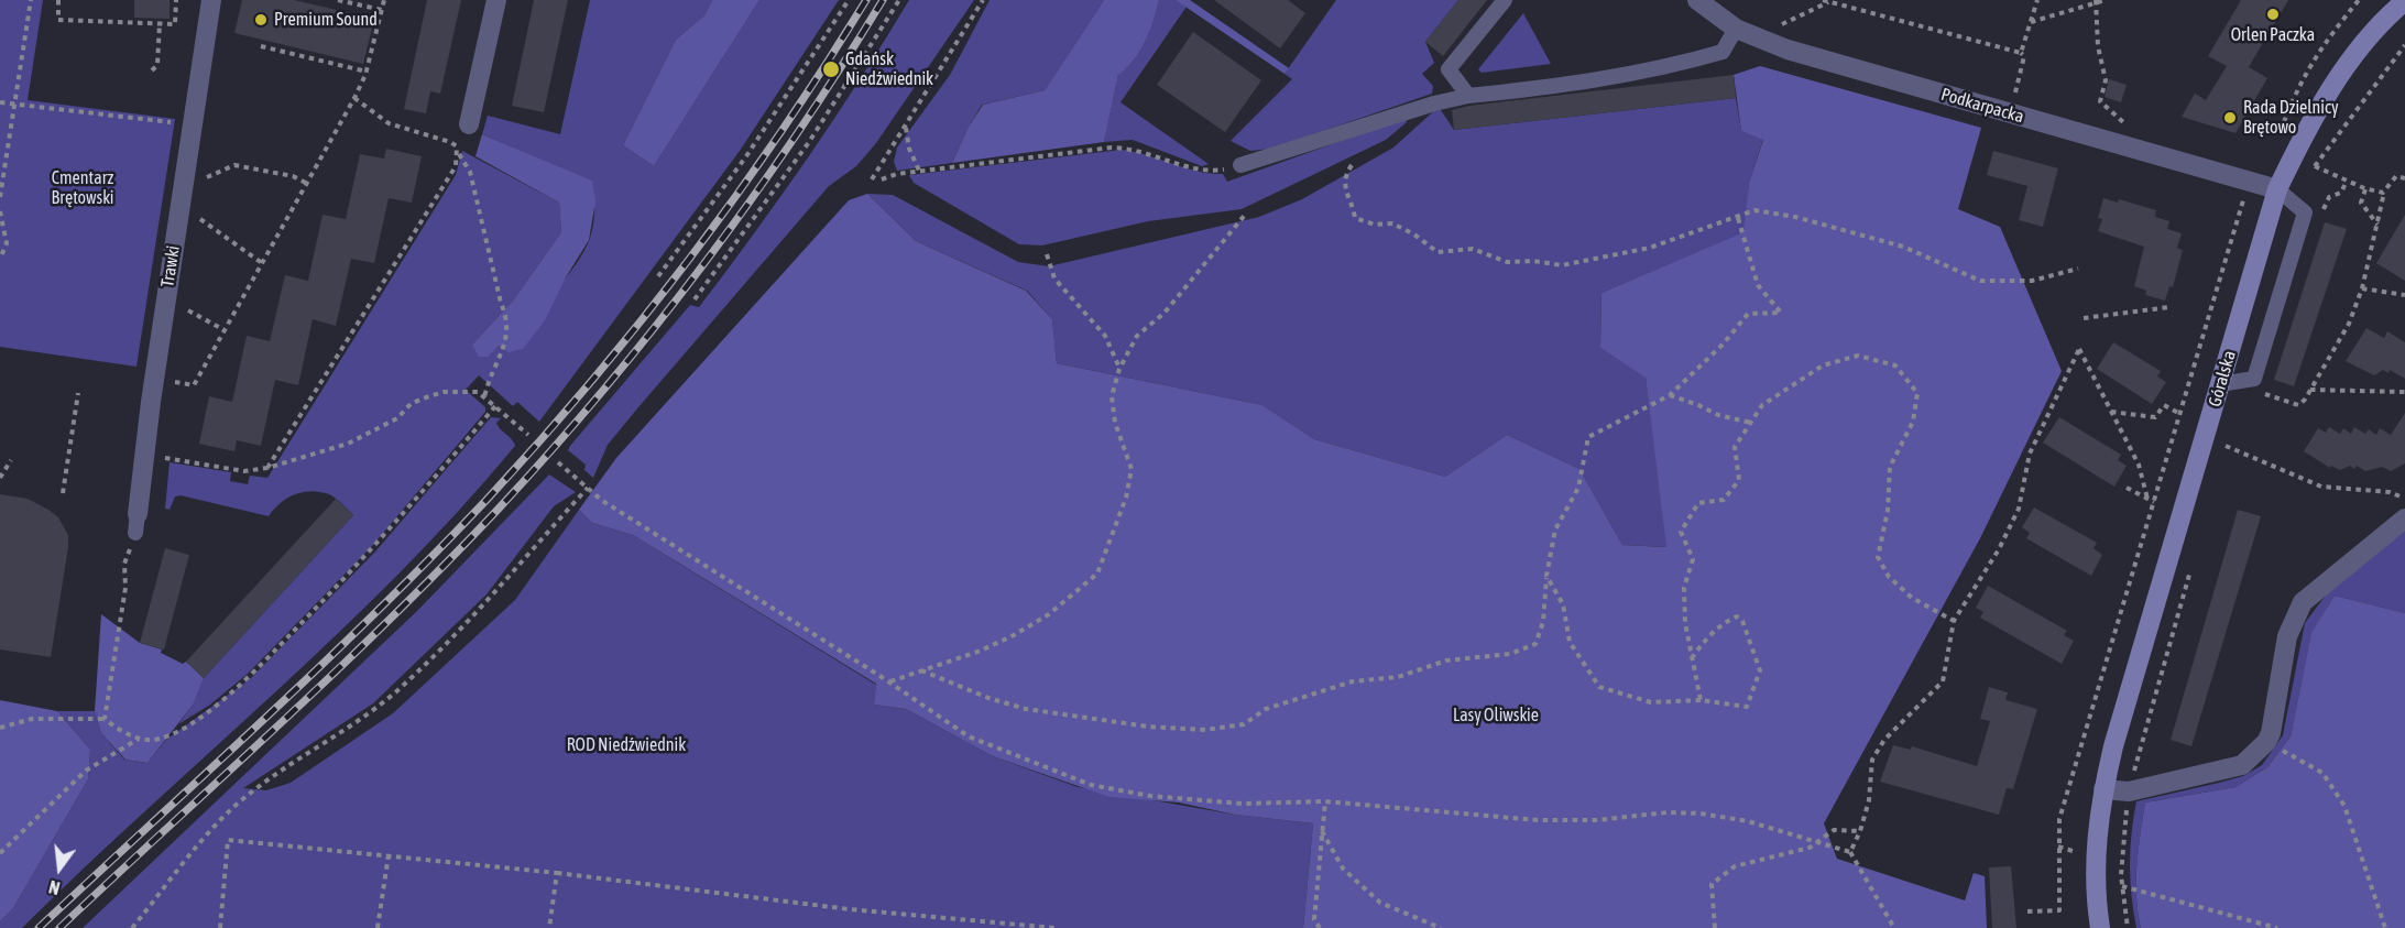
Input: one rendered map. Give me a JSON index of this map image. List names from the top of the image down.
{
  "streets": {
    "street": ["Podkarpacka", "Trawki", "Góralska"]
  },
  "crossings": [
    ["Podkarpacka", "Góralska"]
  ],
  "parks": ["Cmentarz Brętowski", "Lasy Oliwskie", "ROD Niedźwiednik"],
  "places": [
    "Orlen Paczka",
    "Premium Sound",
    "Gdańsk Niedźwiednik",
    "Rada Dzielnicy Brętowo"
  ],
  "north": "bottom"
}
